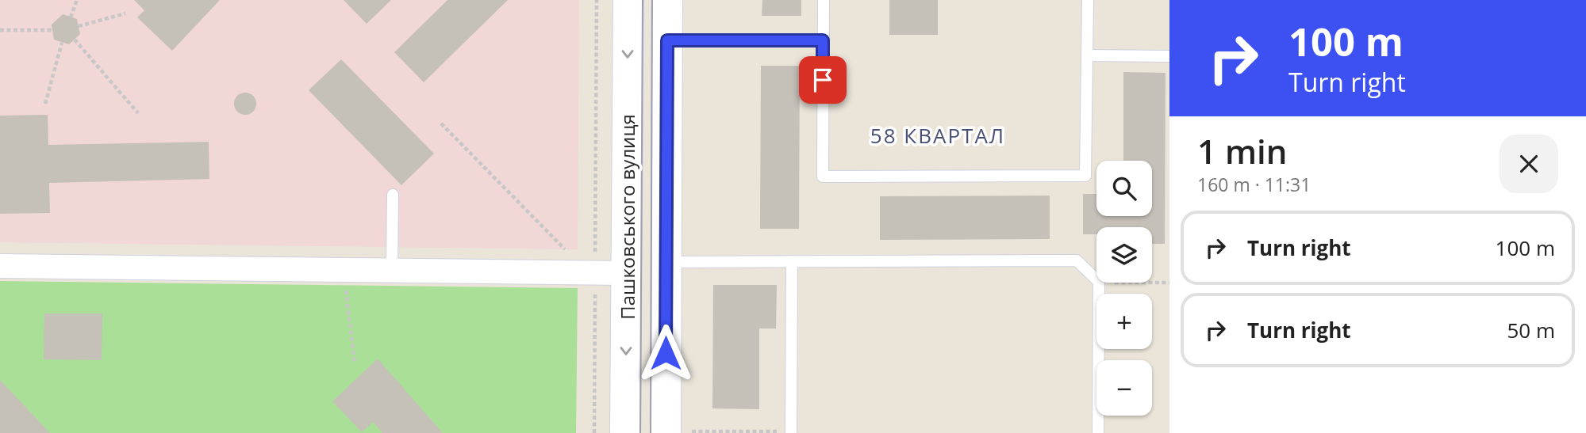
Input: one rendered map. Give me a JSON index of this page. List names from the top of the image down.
{
  "streets": {
    "street": ["Пашковського вулиця"]
  },
  "districts": ["58 КВАРТАЛ"],
  "page": {
    "turn": ["100 m", "Turn right"],
    "heading": ["1 min", "160 m · 11:31"],
    "map_buttons": ["+", "−"],
    "list": [
      {
        "name": "Turn right",
        "value": "100 m"
      },
      {
        "name": "Turn right",
        "value": "50 m"
      }
    ]
  }
}
